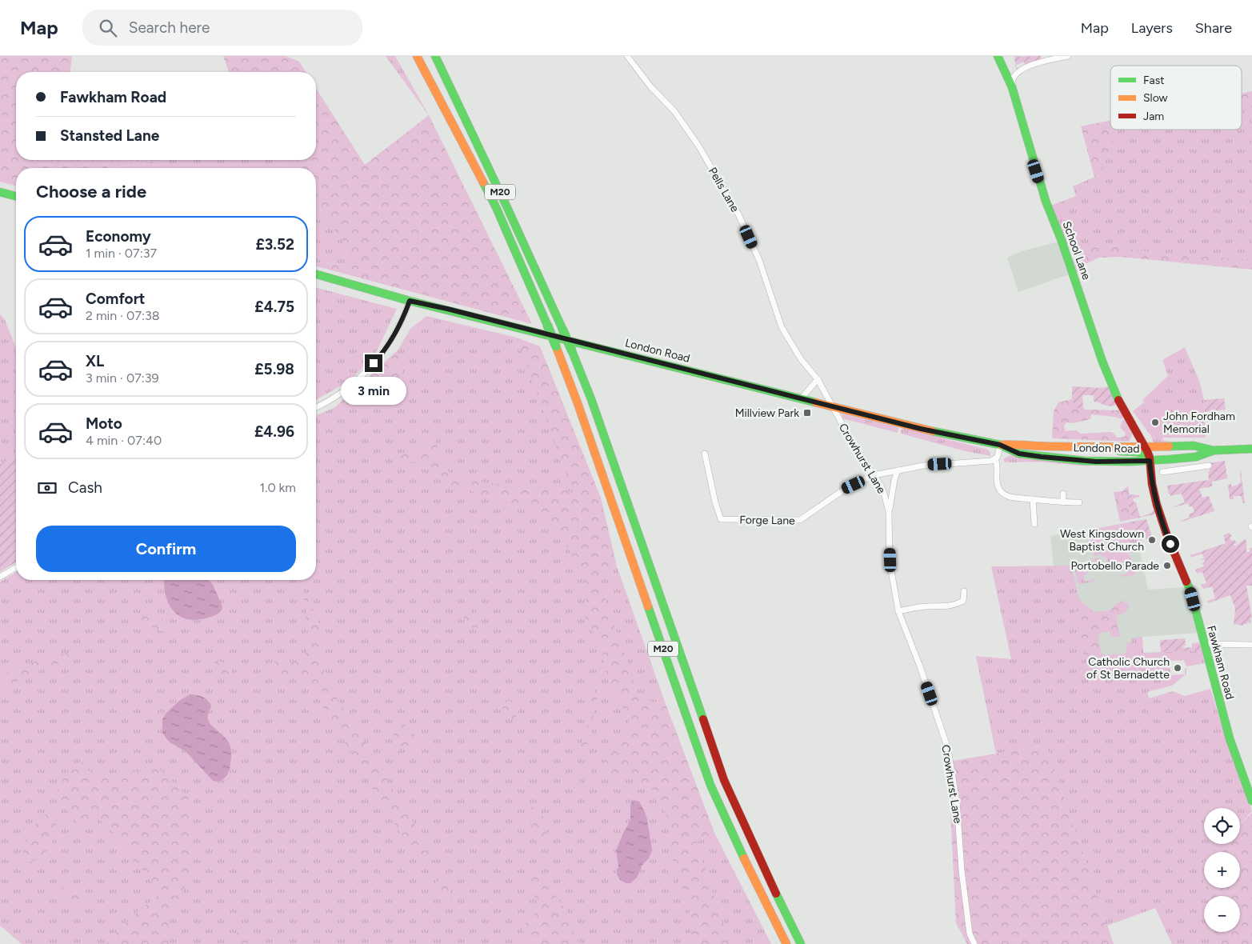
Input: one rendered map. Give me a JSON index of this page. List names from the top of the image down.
{
  "streets": {
    "main road": [
      "M20",
      "School Lane",
      "London Road",
      "Fawkham Road"
    ],
    "street": ["Pells Lane", "Crowhurst Lane", "Forge Lane"]
  },
  "crossings": [
    ["Pells Lane", "London Road"],
    ["Pells Lane", "Crowhurst Lane"],
    ["School Lane", "London Road"],
    ["School Lane", "Fawkham Road"],
    ["London Road", "Crowhurst Lane"],
    ["London Road", "Fawkham Road"],
    ["Crowhurst Lane", "Forge Lane"]
  ],
  "places": {
    "transit": ["Millview Park"],
    "other": [
      "John Fordham Memorial",
      "West Kingsdown Baptist Church",
      "Portobello Parade",
      "Catholic Church of St Bernadette"
    ]
  },
  "legend": ["Fast", "Slow", "Jam"],
  "page": {
    "header": "Map",
    "search": "Search here",
    "nav": ["Map", "Layers", "Share"],
    "banner": ["Fawkham Road", "Stansted Lane"],
    "heading": "Choose a ride",
    "list": [
      {
        "name": "Economy",
        "note": "1 min · 07:37",
        "value": "£3.52"
      },
      {
        "name": "Comfort",
        "note": "2 min · 07:38",
        "value": "£4.75"
      },
      {
        "name": "XL",
        "note": "3 min · 07:39",
        "value": "£5.98"
      },
      {
        "name": "Moto",
        "note": "4 min · 07:40",
        "value": "£4.96"
      }
    ],
    "bubble": "3 min",
    "pay": ["Cash", "1.0 km"],
    "buttons": "Confirm",
    "map_buttons": ["+", "−"]
  }
}
